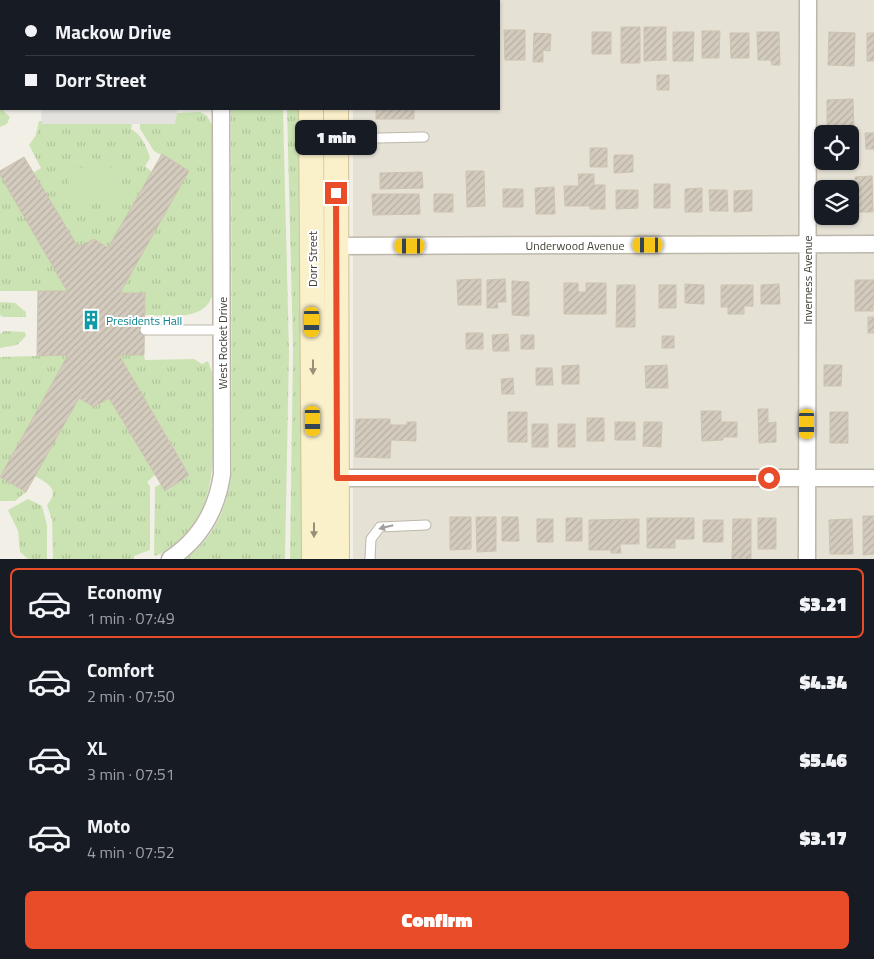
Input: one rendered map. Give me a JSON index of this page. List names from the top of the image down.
{
  "streets": {
    "main road": ["Dorr Street"],
    "street": ["Underwood Avenue", "Inverness Avenue", "West Rocket Drive"]
  },
  "crossings": [
    ["Underwood Avenue", "Dorr Street"],
    ["Underwood Avenue", "Inverness Avenue"]
  ],
  "places": {
    "building": ["Presidents Hall"]
  },
  "page": {
    "banner": ["Mackow Drive", "Dorr Street"],
    "bubble": "1 min",
    "list": [
      {
        "name": "Economy",
        "note": "1 min · 07:49",
        "value": "$3.21"
      },
      {
        "name": "Comfort",
        "note": "2 min · 07:50",
        "value": "$4.34"
      },
      {
        "name": "XL",
        "note": "3 min · 07:51",
        "value": "$5.46"
      },
      {
        "name": "Moto",
        "note": "4 min · 07:52",
        "value": "$3.17"
      }
    ],
    "buttons": "Confirm"
  }
}
